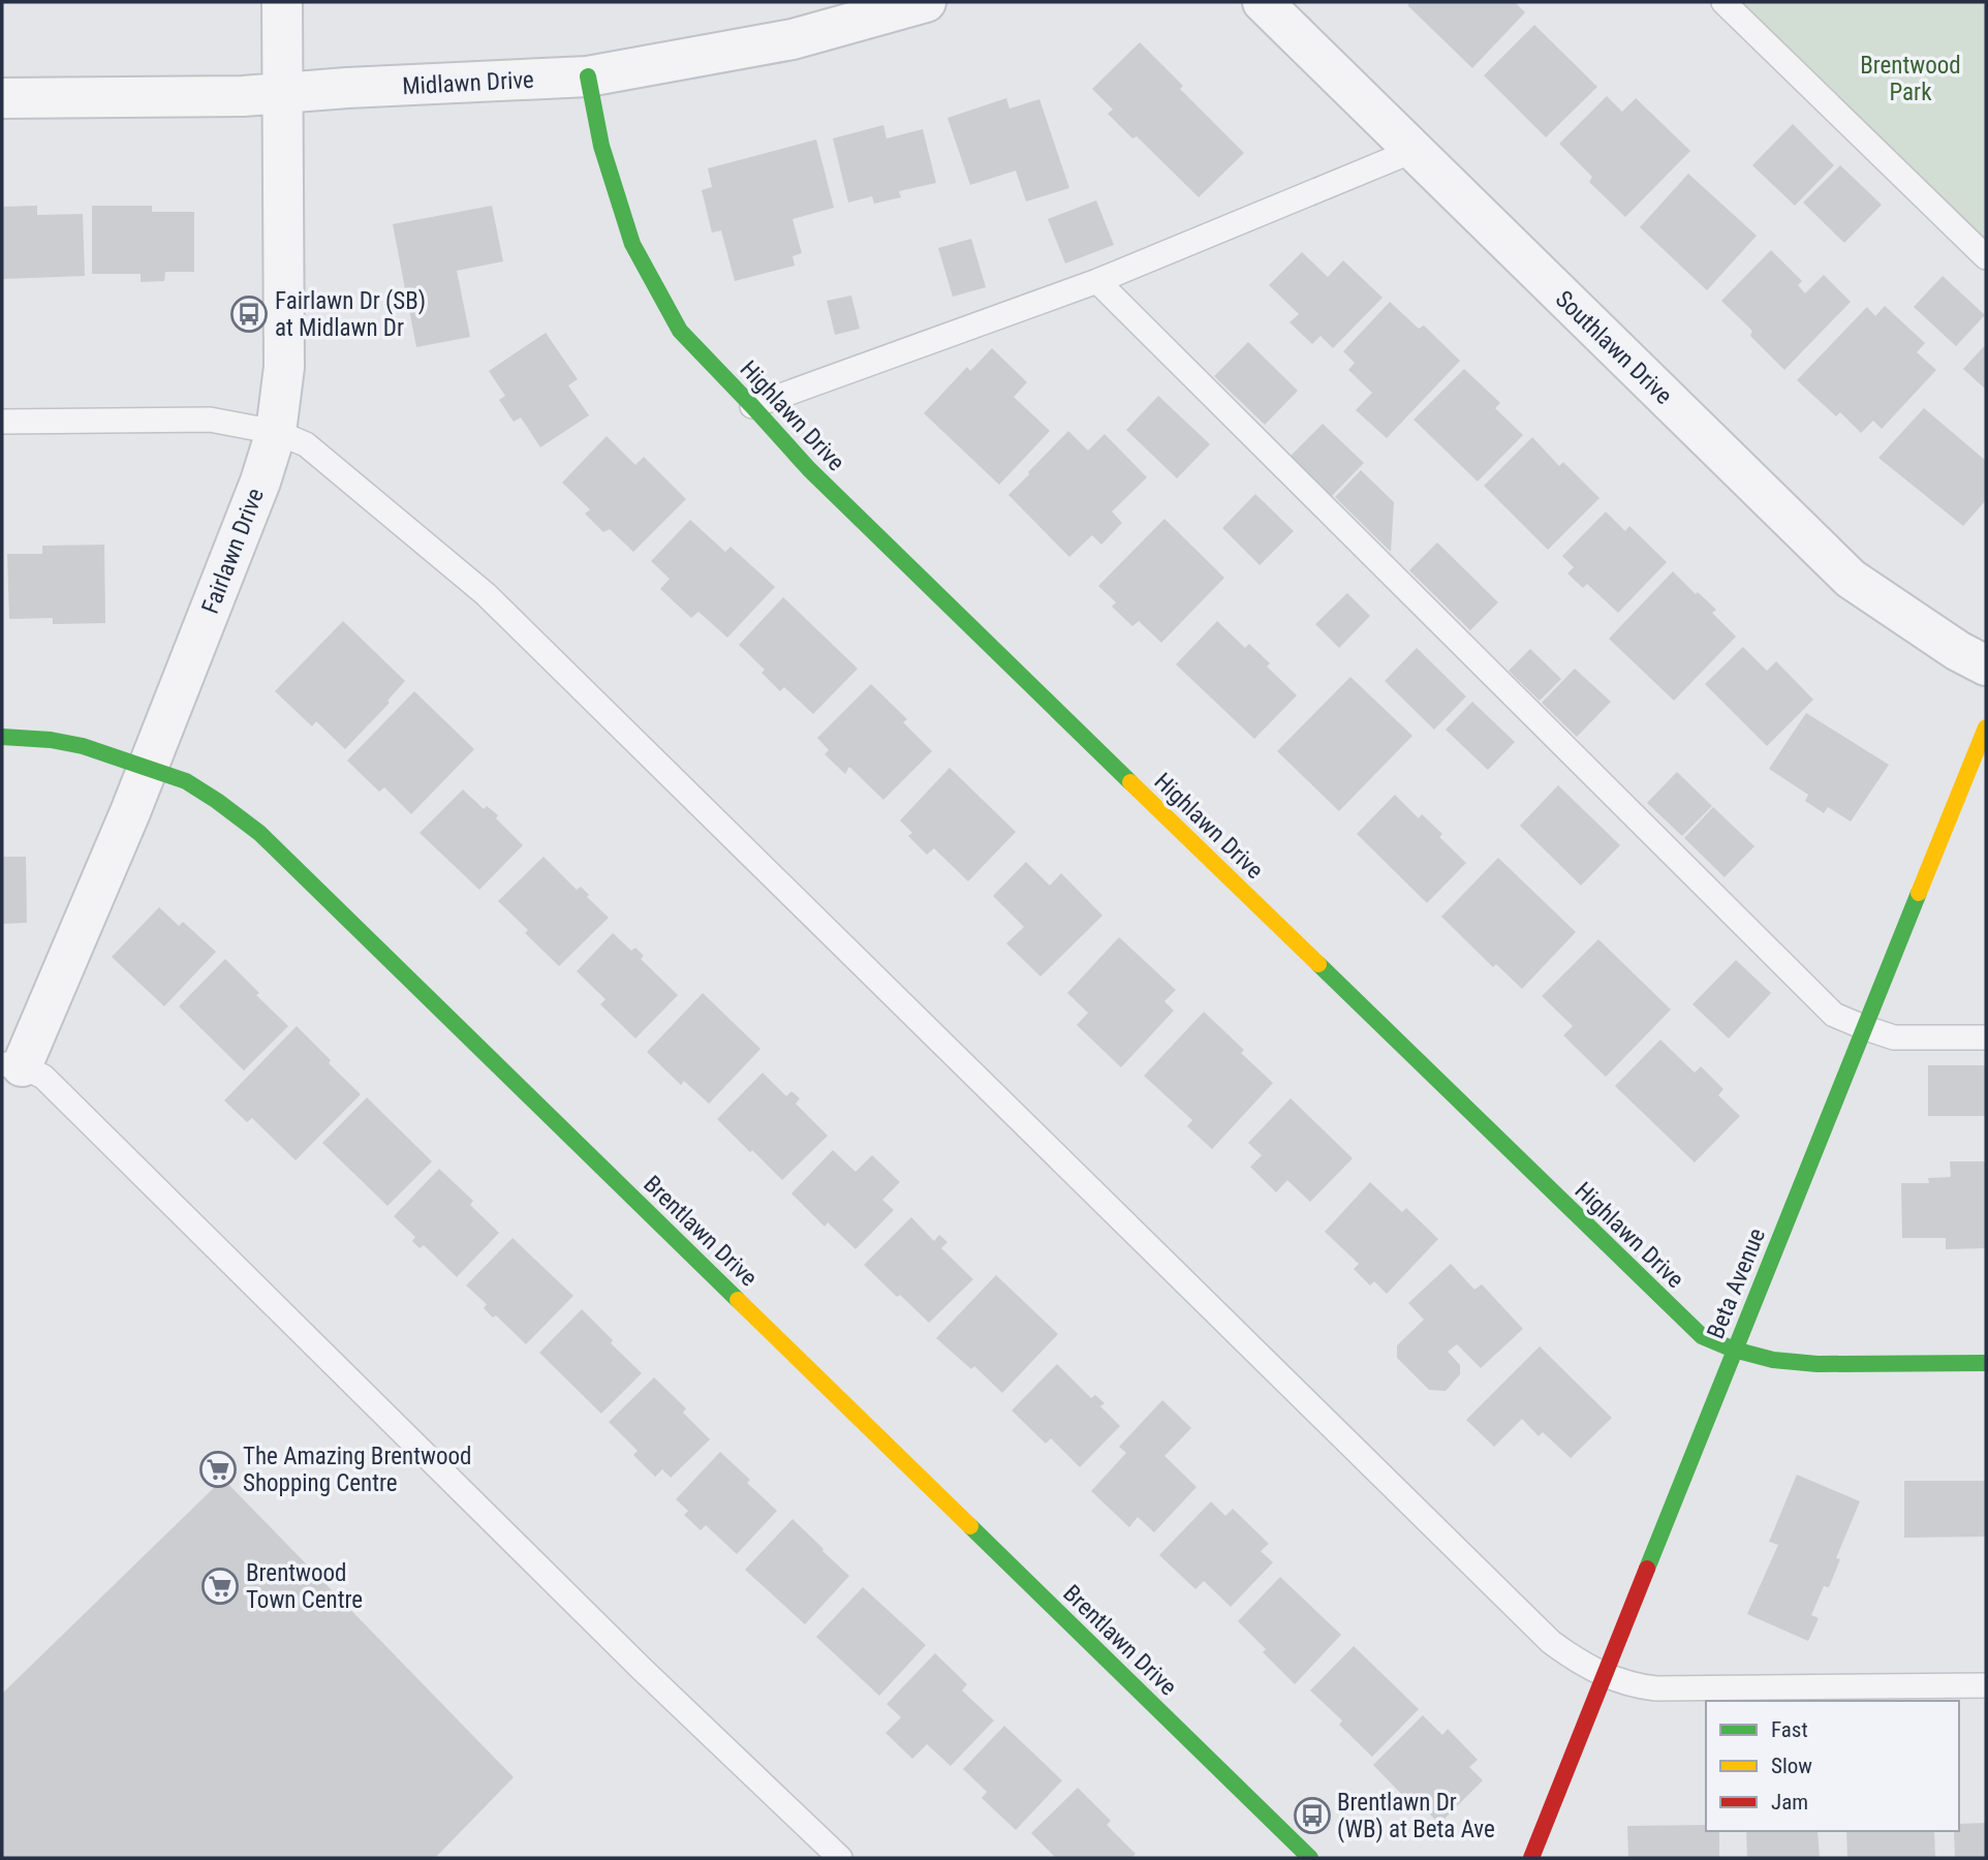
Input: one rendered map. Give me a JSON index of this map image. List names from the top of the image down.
{
  "streets": {
    "street": [
      "Midlawn Drive",
      "Southlawn Drive",
      "Highlawn Drive",
      "Fairlawn Drive",
      "Brentlawn Drive",
      "Beta Avenue"
    ]
  },
  "crossings": [
    ["Midlawn Drive", "Highlawn Drive"],
    ["Midlawn Drive", "Fairlawn Drive"],
    ["Highlawn Drive", "Beta Avenue"],
    ["Fairlawn Drive", "Brentlawn Drive"]
  ],
  "parks": ["Brentwood Park"],
  "places": {
    "bus stop": ["Fairlawn Dr (SB) at Midlawn Dr", "Brentlawn Dr (WB) at Beta Ave"],
    "supermarket": ["The Amazing Brentwood Shopping Centre", "Brentwood Town Centre"]
  },
  "legend": ["Fast", "Slow", "Jam"]
}
